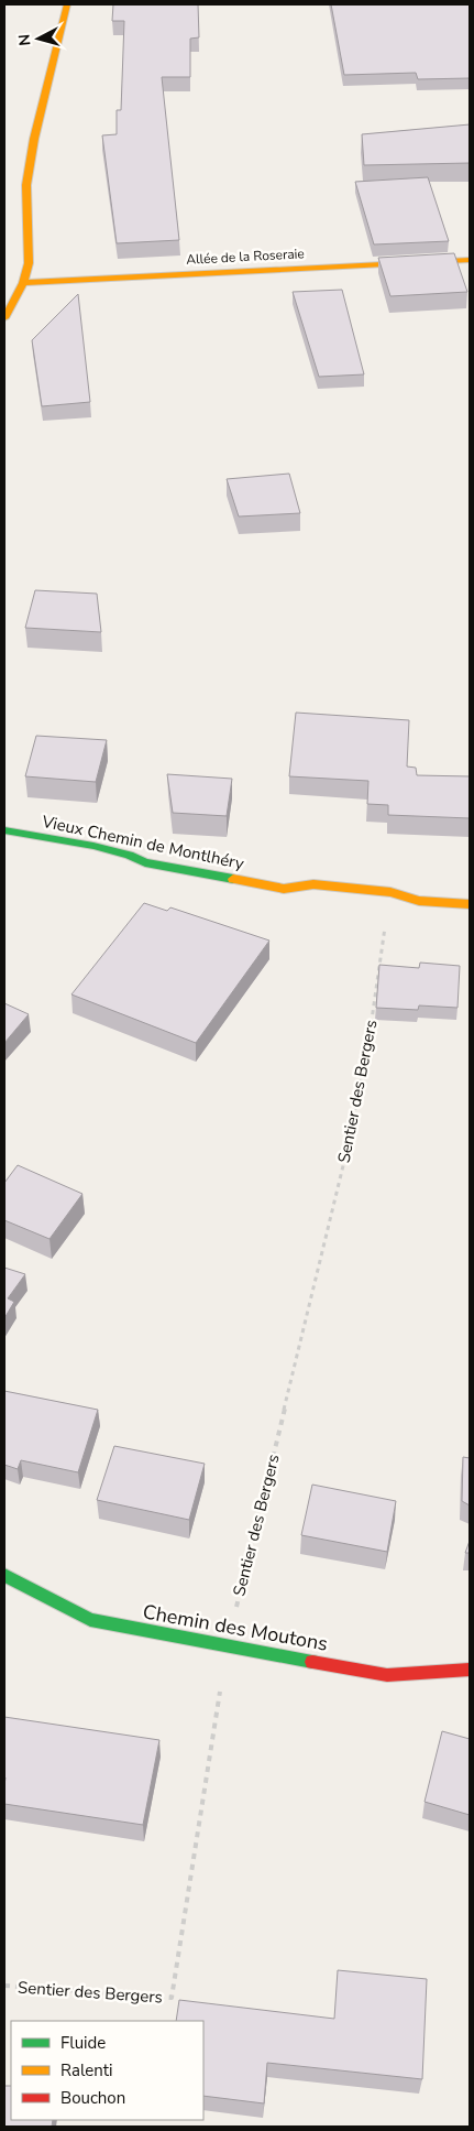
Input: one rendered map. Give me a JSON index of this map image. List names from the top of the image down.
{
  "streets": {
    "street": ["Allée de la Roseraie", "Vieux Chemin de Montlhéry", "Chemin des Moutons"],
    "path": ["Sentier des Bergers"]
  },
  "crossings": [
    ["Vieux Chemin de Montlhéry", "Sentier des Bergers"],
    ["Sentier des Bergers", "Chemin des Moutons"]
  ],
  "legend": ["Fluide", "Ralenti", "Bouchon"],
  "north": "left"
}
